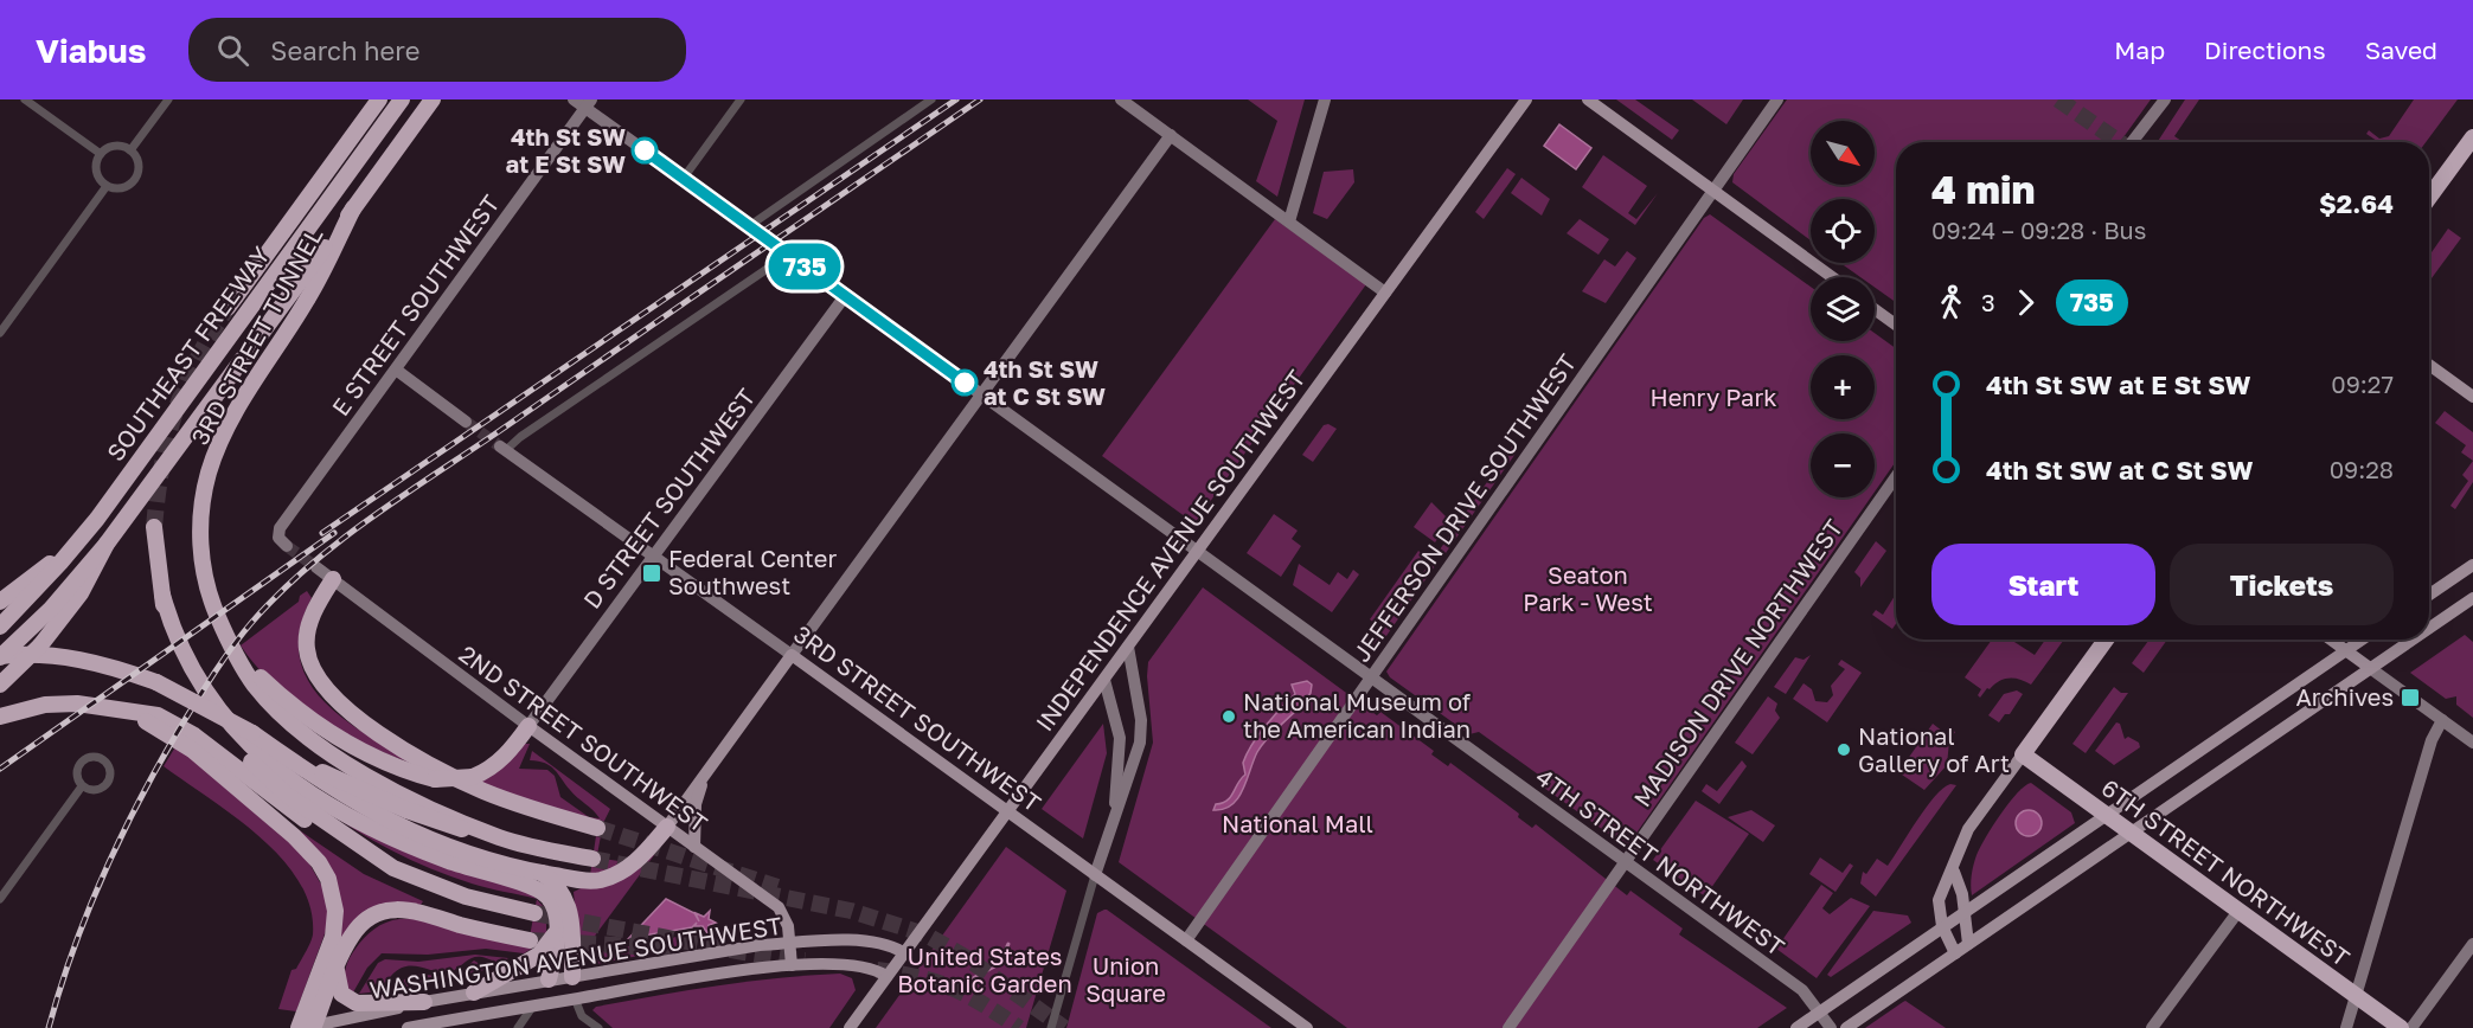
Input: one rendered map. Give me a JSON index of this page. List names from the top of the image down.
{
  "streets": {
    "highway": ["3RD STREET TUNNEL", "SOUTHEAST FREEWAY", "6TH STREET NORTHWEST"],
    "main road": [
      "INDEPENDENCE AVENUE SOUTHWEST",
      "3RD STREET SOUTHWEST",
      "2ND STREET SOUTHWEST",
      "WASHINGTON AVENUE SOUTHWEST"
    ],
    "street": [
      "E STREET SOUTHWEST",
      "D STREET SOUTHWEST",
      "JEFFERSON DRIVE SOUTHWEST",
      "MADISON DRIVE NORTHWEST",
      "4TH STREET NORTHWEST"
    ]
  },
  "crossings": [
    ["3RD STREET TUNNEL", "SOUTHEAST FREEWAY"],
    ["D STREET SOUTHWEST", "3RD STREET SOUTHWEST"],
    ["D STREET SOUTHWEST", "2ND STREET SOUTHWEST"],
    ["D STREET SOUTHWEST", "4TH STREET NORTHWEST"],
    ["JEFFERSON DRIVE SOUTHWEST", "3RD STREET SOUTHWEST"],
    ["JEFFERSON DRIVE SOUTHWEST", "4TH STREET NORTHWEST"],
    ["INDEPENDENCE AVENUE SOUTHWEST", "3RD STREET SOUTHWEST"],
    ["INDEPENDENCE AVENUE SOUTHWEST", "4TH STREET NORTHWEST"],
    ["INDEPENDENCE AVENUE SOUTHWEST", "WASHINGTON AVENUE SOUTHWEST"],
    ["MADISON DRIVE NORTHWEST", "4TH STREET NORTHWEST"],
    ["2ND STREET SOUTHWEST", "WASHINGTON AVENUE SOUTHWEST"]
  ],
  "parks": [
    "Henry Park",
    "Seaton Park - West",
    "National Mall",
    "United States Botanic Garden",
    "Union Square"
  ],
  "places": {
    "other": [
      "4th St SW at E St SW",
      "4th St SW at C St SW",
      "National Museum of the American Indian",
      "National Gallery of Art"
    ],
    "transit": ["Federal Center Southwest", "Archives"]
  },
  "lines": ["bus line 735"],
  "north": "bottom right",
  "page": {
    "header": "Viabus",
    "search": "Search here",
    "nav": ["Map", "Directions", "Saved"],
    "on_map": "735",
    "map_buttons": ["+", "−"],
    "heading": ["4 min", "09:24 – 09:28 · Bus", "$2.64"],
    "legs": ["3", "735"],
    "list": [
      {
        "name": "4th St SW at E St SW",
        "value": "09:27"
      },
      {
        "name": "4th St SW at C St SW",
        "value": "09:28"
      }
    ],
    "buttons": ["Start", "Tickets"]
  }
}
